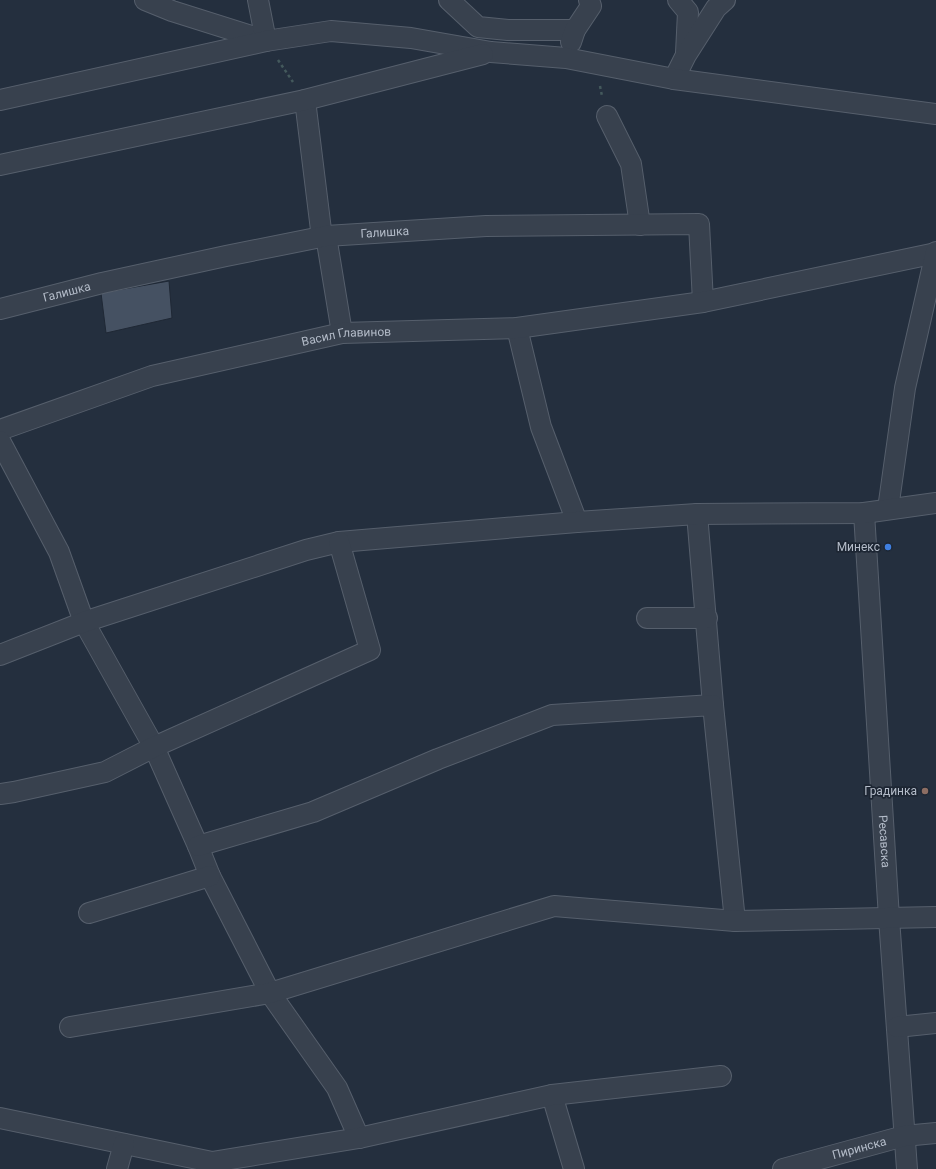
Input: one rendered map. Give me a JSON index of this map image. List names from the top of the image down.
{
  "streets": {
    "street": [
      "Галишка",
      "Васил Главинов",
      "Ресавска",
      "Пиринска"
    ]
  },
  "crossings": [
    ["Галишка", "Васил Главинов"],
    ["Ресавска", "Пиринска"]
  ],
  "places": ["Минекс", "Градинка"]
}
